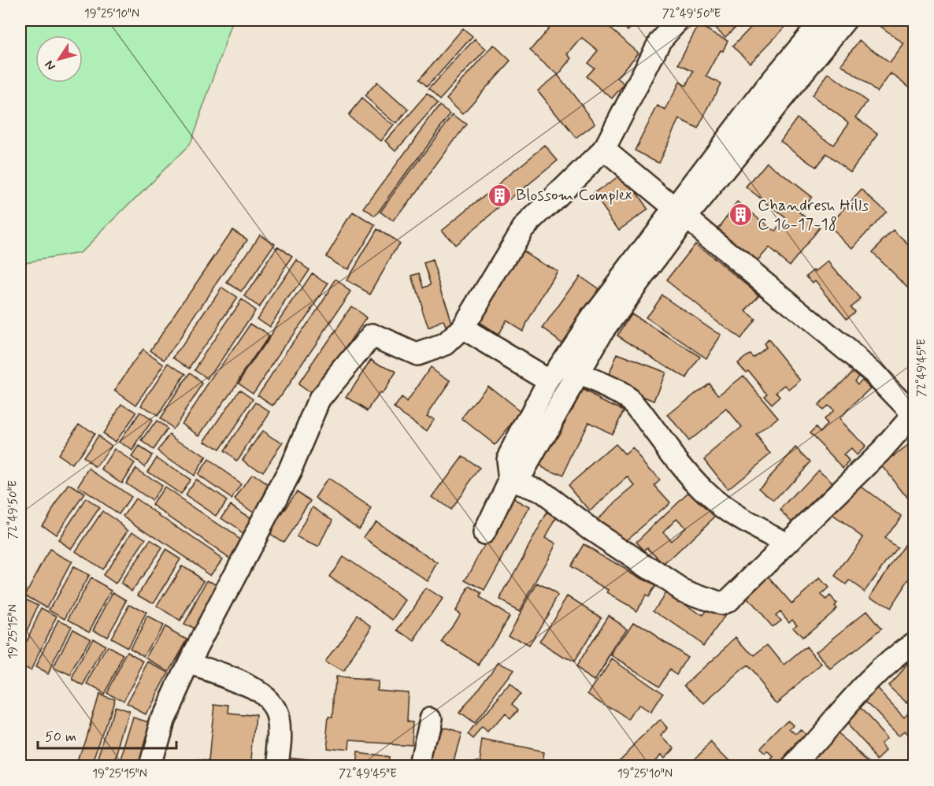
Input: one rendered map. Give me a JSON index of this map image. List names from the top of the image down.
{
  "places": {
    "building": ["Blossom Complex", "Chandresh Hills C 16-17-18"]
  },
  "scale_bar": "50 m",
  "north": "bottom left",
  "coordinates": [
    "19°25'10\"N",
    "72°49'50\"E",
    "72°49'45\"E",
    "19°25'15\"N"
  ]
}
